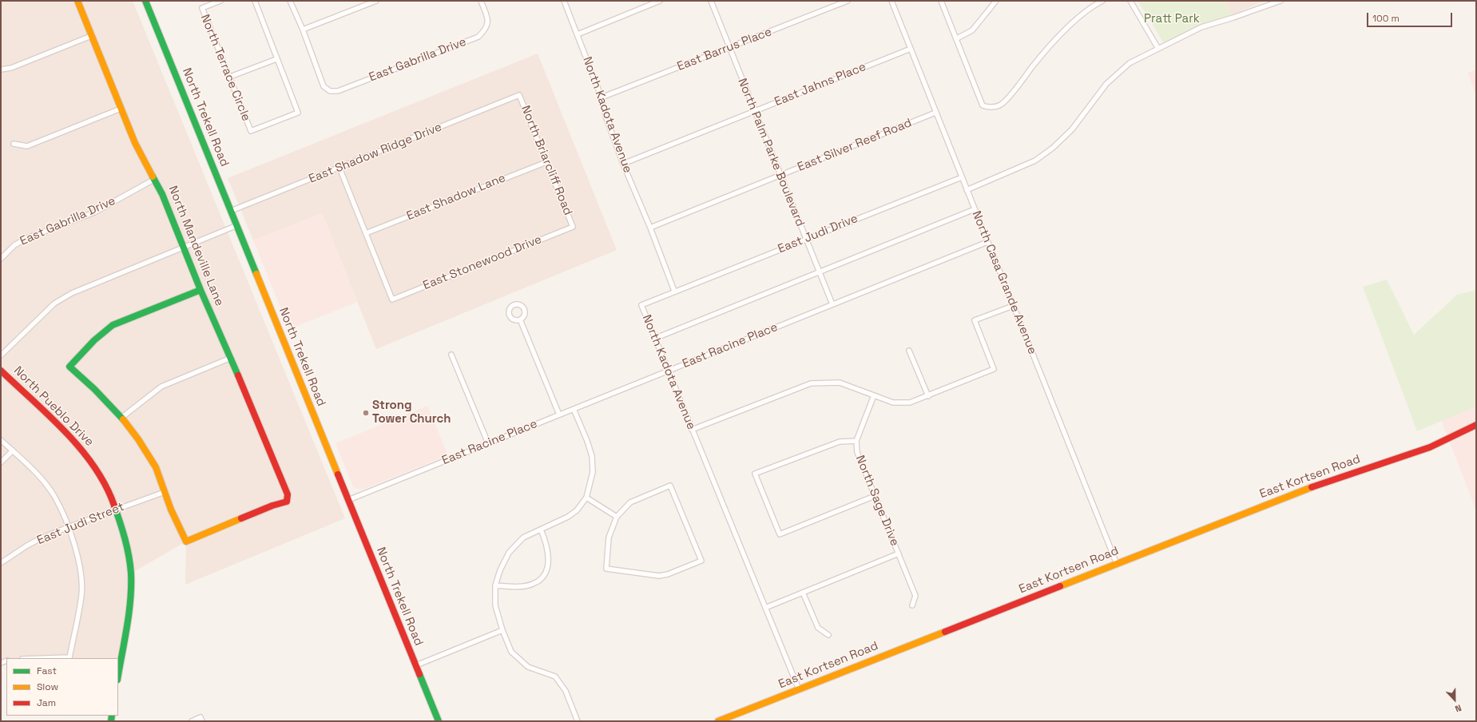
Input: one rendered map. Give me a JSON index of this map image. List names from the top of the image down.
{
  "streets": {
    "street": [
      "East Barrus Place",
      "East Gabrilla Drive",
      "North Terrace Circle",
      "East Jahns Place",
      "North Kadota Avenue",
      "North Trekell Road",
      "East Silver Reef Road",
      "North Palm Parke Boulevard",
      "East Shadow Ridge Drive",
      "North Briarcliff Road",
      "East Shadow Lane",
      "East Judi Drive",
      "North Mandeville Lane",
      "East Stonewood Drive",
      "North Casa Grande Avenue",
      "East Racine Place",
      "North Pueblo Drive",
      "East Kortsen Road",
      "North Sage Drive",
      "East Judi Street"
    ]
  },
  "crossings": [
    ["East Barrus Place", "North Kadota Avenue"],
    ["East Barrus Place", "North Palm Parke Boulevard"],
    ["East Gabrilla Drive", "North Mandeville Lane"],
    ["East Jahns Place", "North Kadota Avenue"],
    ["East Jahns Place", "North Palm Parke Boulevard"],
    ["East Jahns Place", "North Casa Grande Avenue"],
    ["North Kadota Avenue", "East Silver Reef Road"],
    ["North Kadota Avenue", "East Judi Drive"],
    ["North Kadota Avenue", "East Racine Place"],
    ["North Kadota Avenue", "East Kortsen Road"],
    ["North Trekell Road", "East Shadow Ridge Drive"],
    ["North Trekell Road", "East Racine Place"],
    ["East Silver Reef Road", "North Palm Parke Boulevard"],
    ["East Silver Reef Road", "North Casa Grande Avenue"],
    ["North Palm Parke Boulevard", "East Judi Drive"],
    ["North Palm Parke Boulevard", "East Racine Place"],
    ["East Shadow Ridge Drive", "North Briarcliff Road"],
    ["North Briarcliff Road", "East Shadow Lane"],
    ["North Briarcliff Road", "East Stonewood Drive"],
    ["East Shadow Lane", "East Stonewood Drive"],
    ["East Judi Drive", "North Casa Grande Avenue"],
    ["North Mandeville Lane", "East Judi Street"],
    ["North Casa Grande Avenue", "East Racine Place"],
    ["North Casa Grande Avenue", "East Kortsen Road"],
    ["North Pueblo Drive", "East Judi Street"]
  ],
  "parks": ["Pratt Park"],
  "places": ["Strong Tower Church"],
  "legend": ["Fast", "Slow", "Jam"],
  "scale_bar": "100 m",
  "north": "bottom"
}
